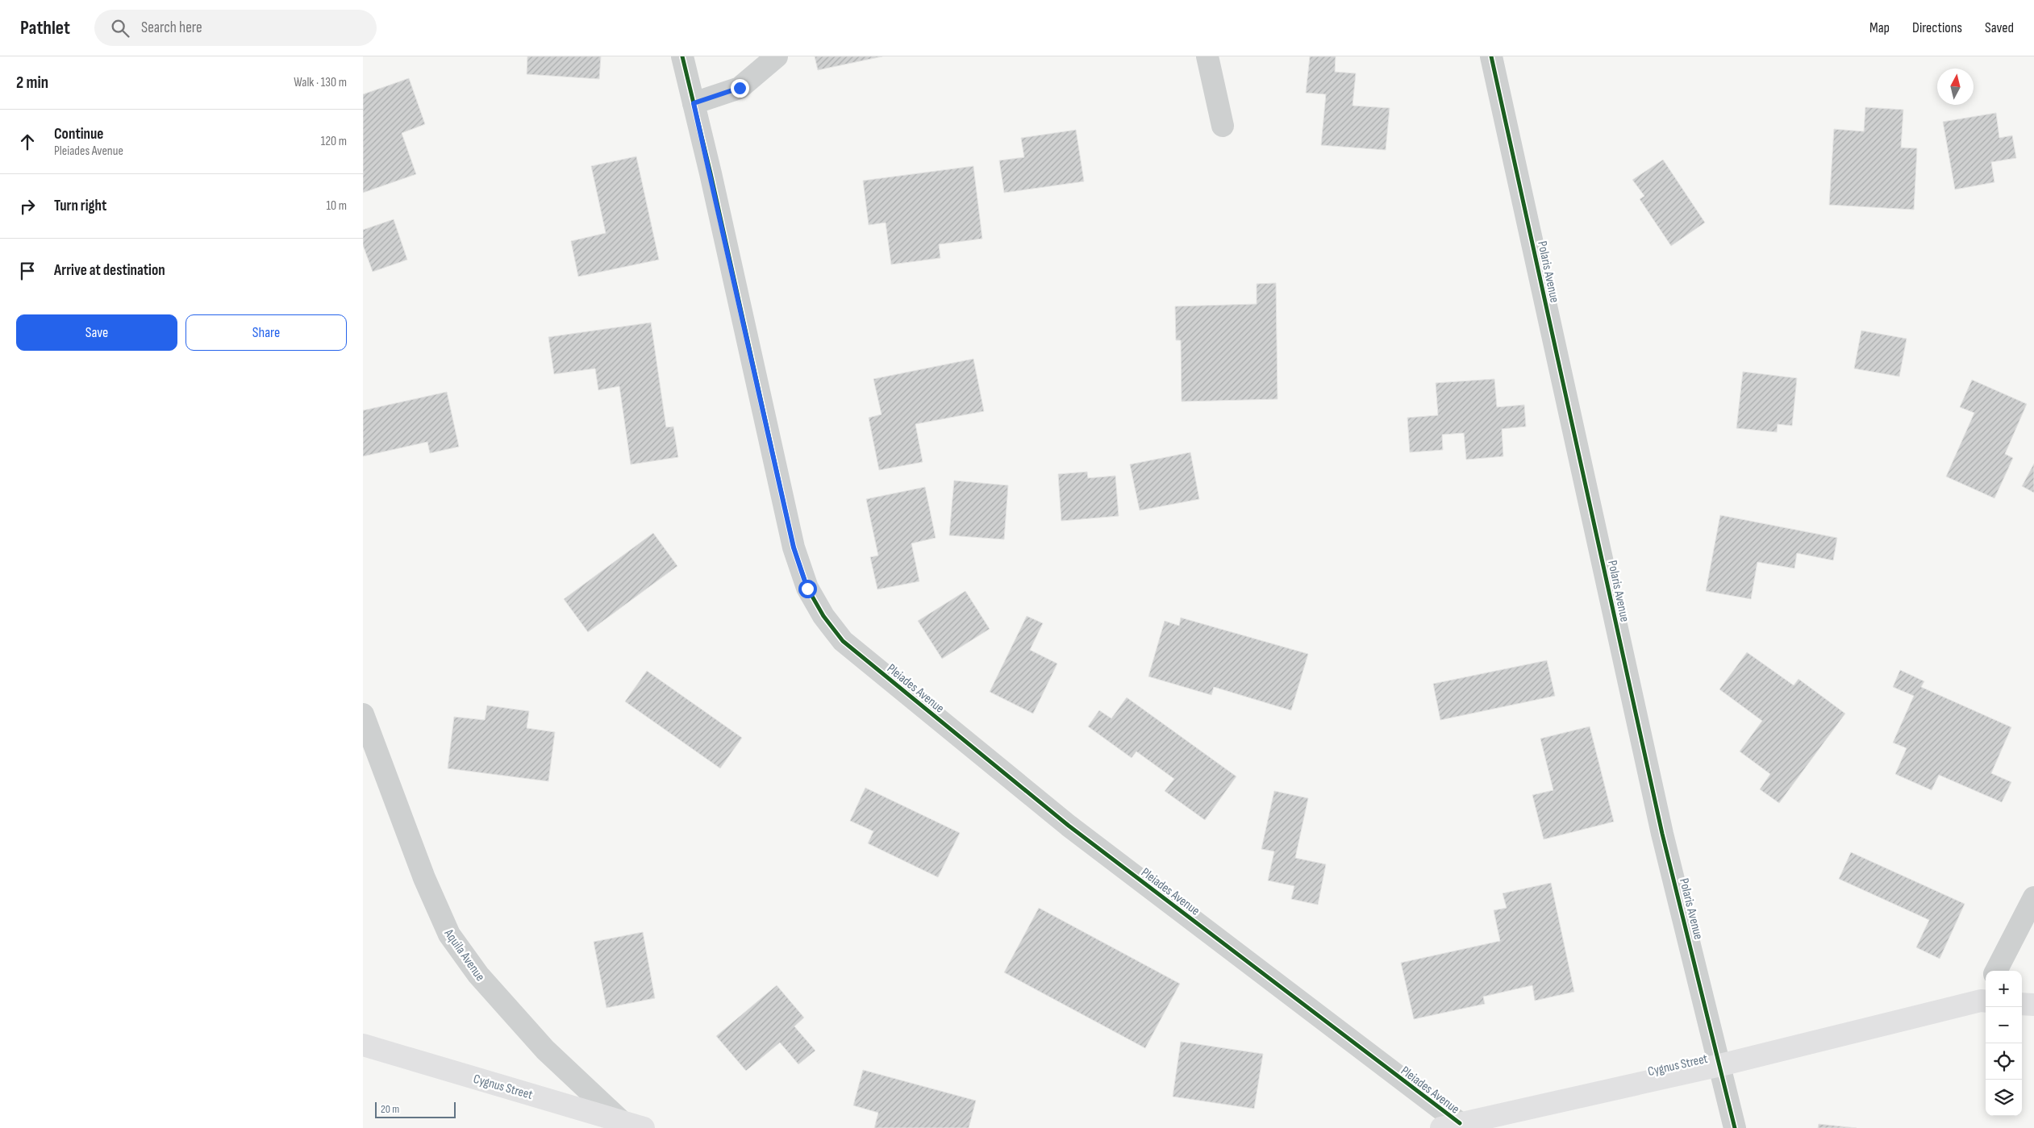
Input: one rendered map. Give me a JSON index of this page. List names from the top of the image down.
{
  "streets": {
    "street": [
      "Polaris Avenue",
      "Pleiades Avenue",
      "Aquila Avenue",
      "Cygnus Street"
    ]
  },
  "crossings": [
    ["Polaris Avenue", "Cygnus Street"],
    ["Pleiades Avenue", "Cygnus Street"],
    ["Aquila Avenue", "Cygnus Street"]
  ],
  "scale_bar": "20 m",
  "north": "top",
  "page": {
    "header": "Pathlet",
    "search": "Search here",
    "nav": ["Map", "Directions", "Saved"],
    "heading": ["2 min", "Walk · 130 m"],
    "list": [
      ["Continue", "Pleiades Avenue", "120 m"],
      ["Turn right", "10 m"],
      "Arrive at destination"
    ],
    "buttons": ["Save", "Share"],
    "map_buttons": ["+", "−"],
    "scale": "20 m"
  }
}
